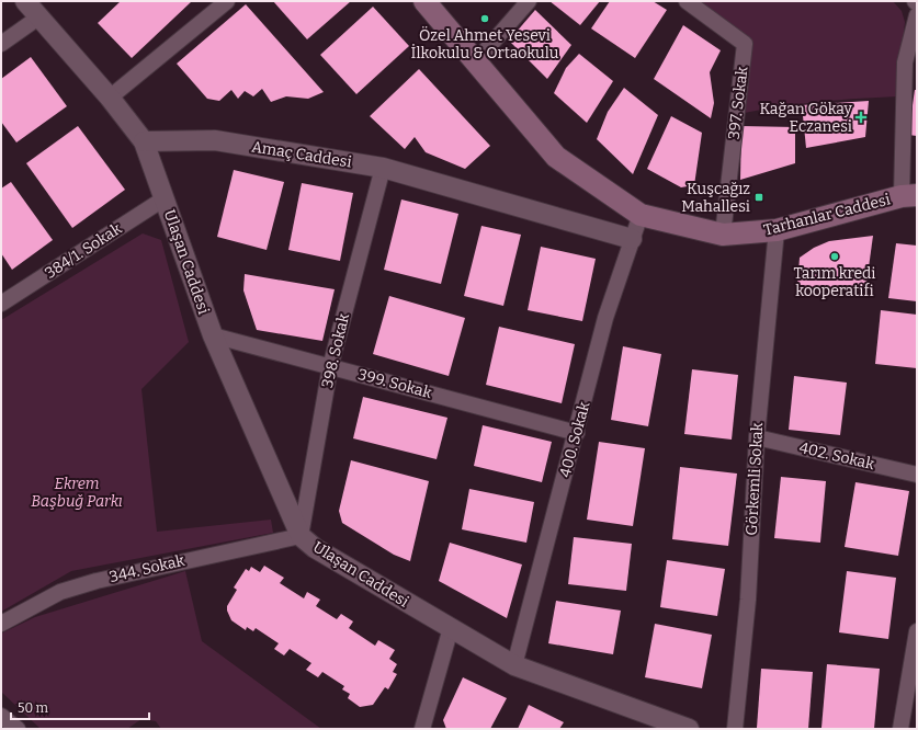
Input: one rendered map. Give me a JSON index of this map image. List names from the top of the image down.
{
  "streets": {
    "main road": ["Tarhanlar Caddesi"],
    "street": [
      "397. Sokak",
      "Amaç Caddesi",
      "384/1. Sokak",
      "Ulaşan Caddesi",
      "398. Sokak",
      "399. Sokak",
      "400. Sokak",
      "402. Sokak",
      "Görkemli Sokak",
      "344. Sokak"
    ]
  },
  "crossings": [
    ["397. Sokak", "Tarhanlar Caddesi"],
    ["Amaç Caddesi", "Ulaşan Caddesi"],
    ["Amaç Caddesi", "398. Sokak"],
    ["Amaç Caddesi", "400. Sokak"],
    ["Tarhanlar Caddesi", "400. Sokak"],
    ["Tarhanlar Caddesi", "Görkemli Sokak"],
    ["384/1. Sokak", "Ulaşan Caddesi"],
    ["Ulaşan Caddesi", "398. Sokak"],
    ["Ulaşan Caddesi", "399. Sokak"],
    ["Ulaşan Caddesi", "400. Sokak"],
    ["Ulaşan Caddesi", "344. Sokak"],
    ["398. Sokak", "399. Sokak"],
    ["398. Sokak", "344. Sokak"],
    ["399. Sokak", "400. Sokak"],
    ["402. Sokak", "Görkemli Sokak"]
  ],
  "parks": ["Ekrem Başbuğ Parkı"],
  "places": {
    "other": ["Özel Ahmet Yesevi İlkokulu & Ortaokulu", "Tarım kredi kooperatifi"],
    "health": ["Kağan Gökay Eczanesi"],
    "transit": ["Kuşcağız Mahallesi"]
  },
  "scale_bar": "50 m"
}
